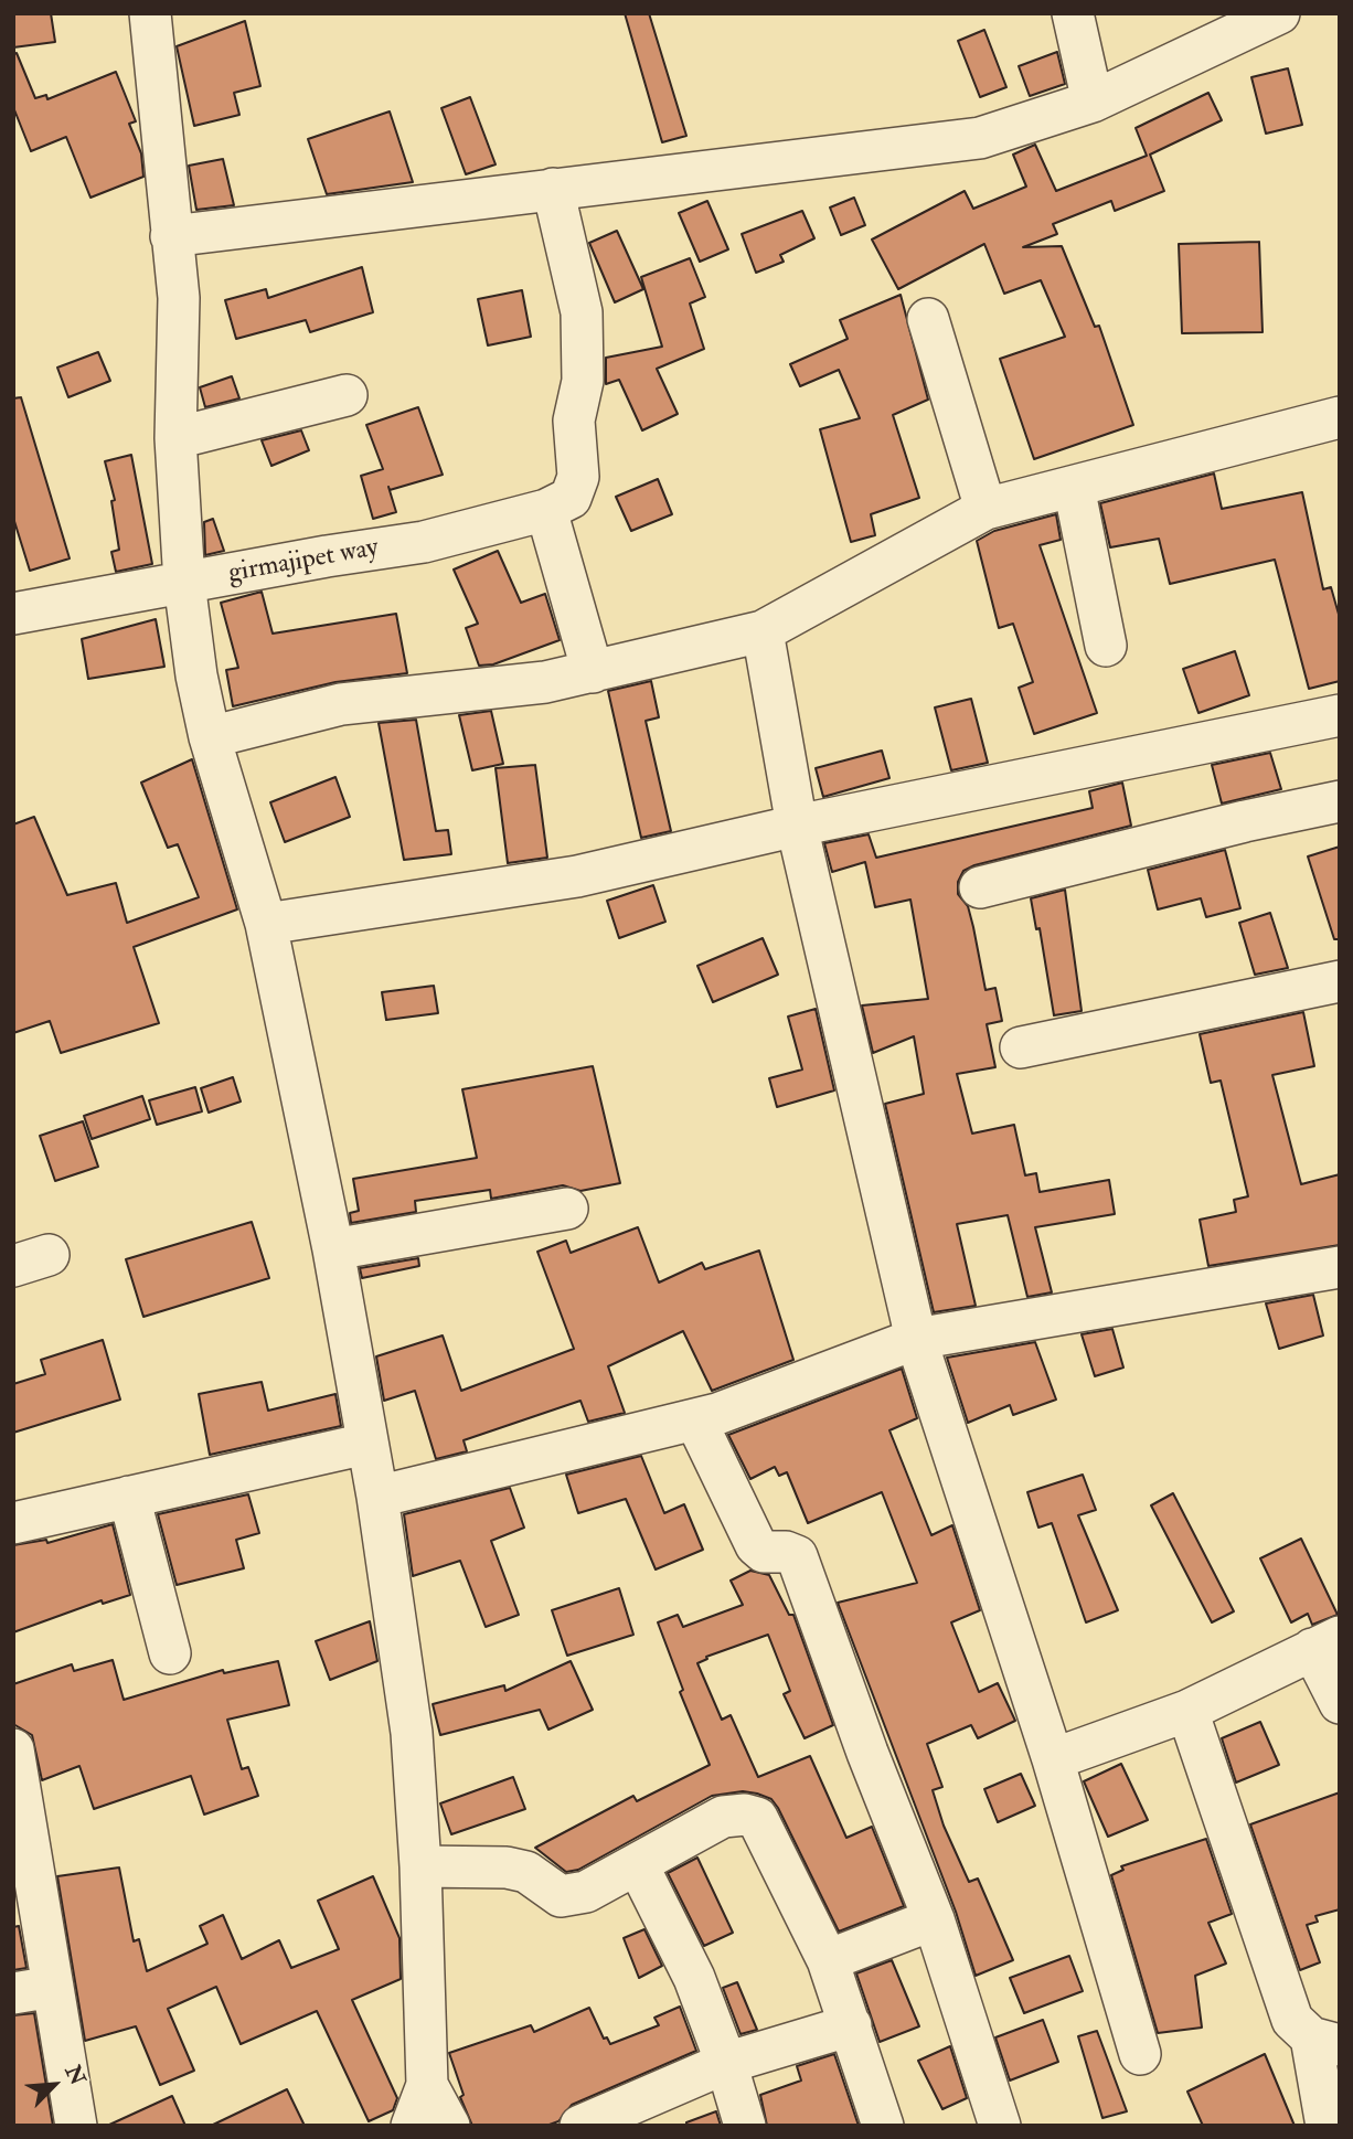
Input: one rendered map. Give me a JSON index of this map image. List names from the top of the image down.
{
  "streets": {
    "street": ["girmajipet way"]
  },
  "north": "top right"
}
